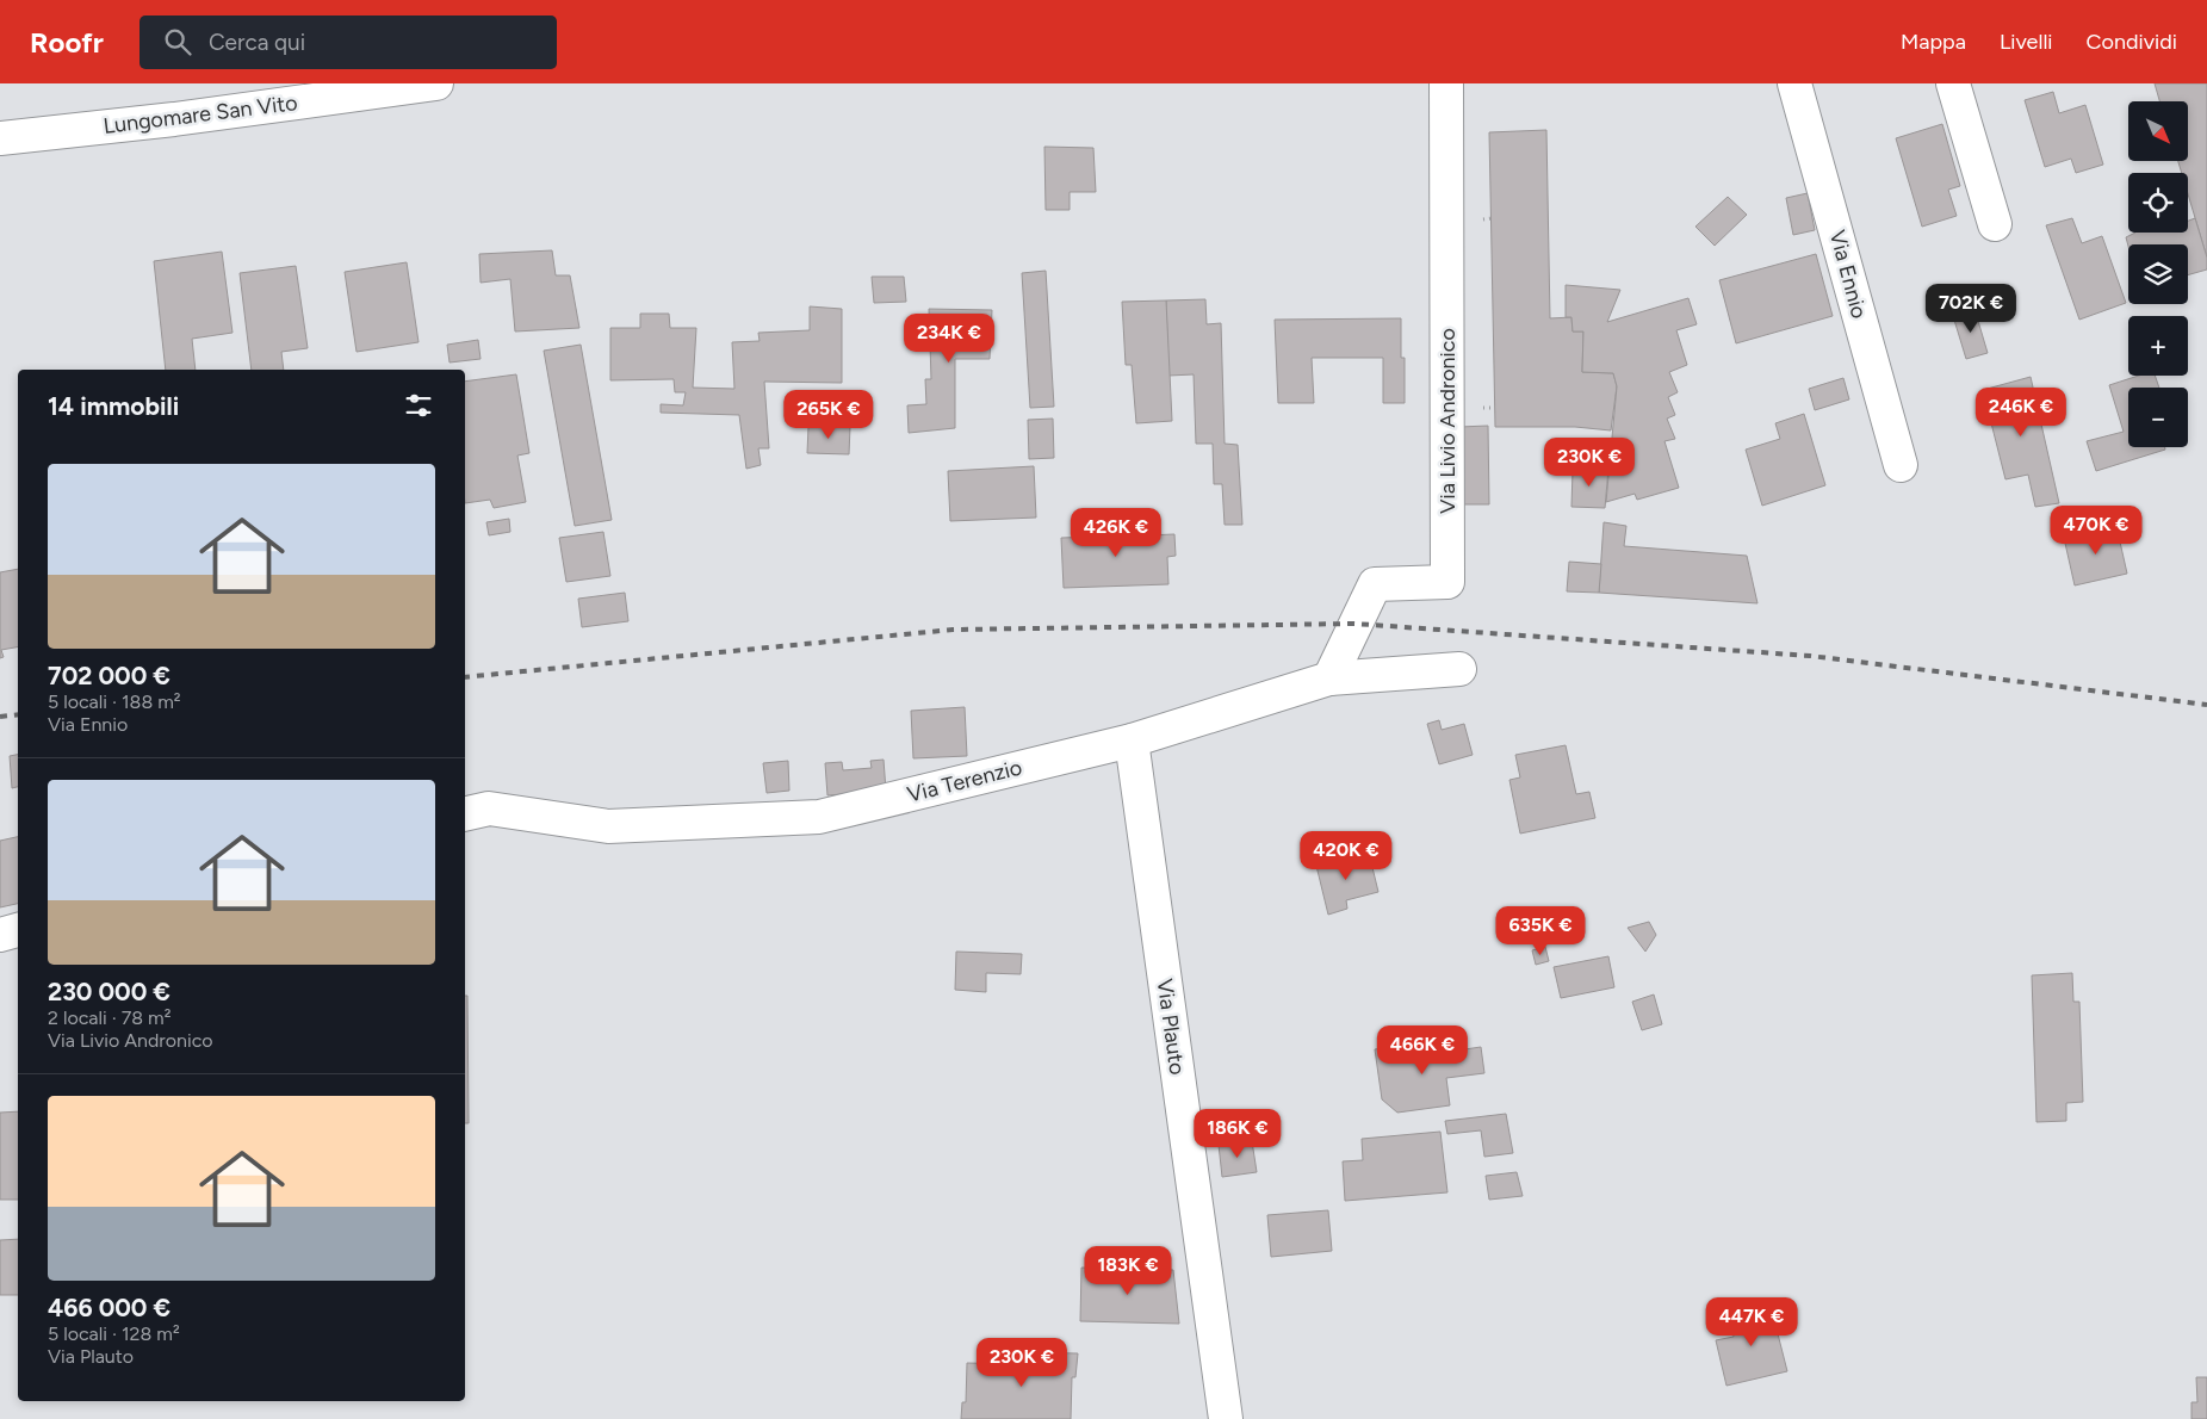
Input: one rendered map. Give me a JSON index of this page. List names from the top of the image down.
{
  "streets": {
    "street": [
      "Lungomare San Vito",
      "Via Ennio",
      "Via Livio Andronico",
      "Via Terenzio",
      "Via Plauto"
    ]
  },
  "crossings": [
    ["Via Livio Andronico", "Via Terenzio"],
    ["Via Terenzio", "Via Plauto"]
  ],
  "north": "bottom right",
  "page": {
    "header": "Roofr",
    "search": "Cerca qui",
    "nav": ["Mappa", "Livelli", "Condividi"],
    "map_buttons": ["+", "−"],
    "price": [
      "702K €",
      "234K €",
      "246K €",
      "265K €",
      "230K €",
      "470K €",
      "426K €",
      "420K €",
      "635K €",
      "466K €",
      "186K €",
      "183K €",
      "447K €",
      "230K €"
    ],
    "heading": "14 immobili",
    "list": [
      {
        "name": "702 000 €",
        "note": "5 locali · 188 m² · Via Ennio"
      },
      {
        "name": "230 000 €",
        "note": "2 locali · 78 m² · Via Livio Andronico"
      },
      {
        "name": "466 000 €",
        "note": "5 locali · 128 m² · Via Plauto"
      }
    ]
  }
}
